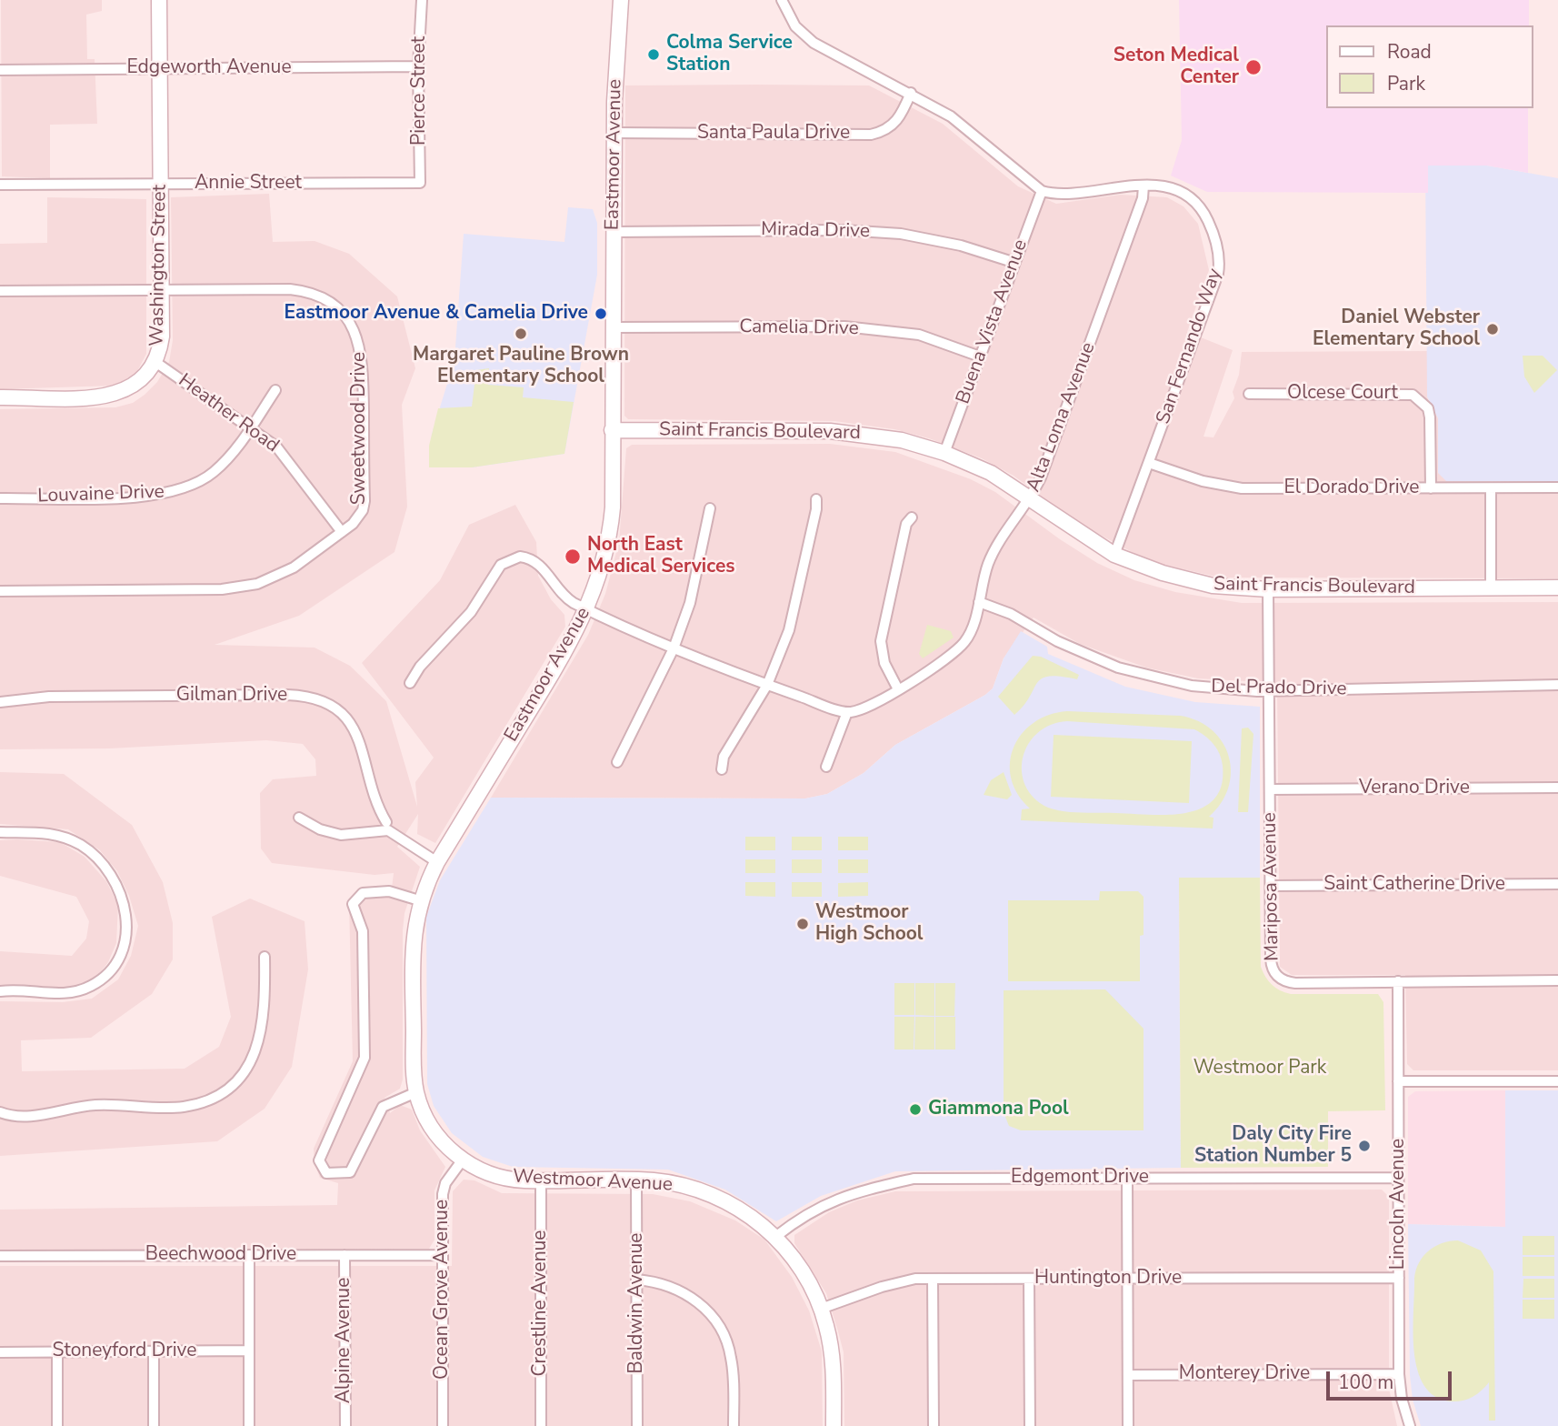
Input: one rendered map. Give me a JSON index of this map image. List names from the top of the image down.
{
  "streets": {
    "street": [
      "Edgeworth Avenue",
      "Pierce Street",
      "Santa Paula Drive",
      "Eastmoor Avenue",
      "Annie Street",
      "Mirada Drive",
      "Washington Street",
      "Buena Vista Avenue",
      "Camelia Drive",
      "San Fernando Way",
      "Olcese Court",
      "Heather Road",
      "Alta Loma Avenue",
      "Sweetwood Drive",
      "Saint Francis Boulevard",
      "El Dorado Drive",
      "Louvaine Drive",
      "Del Prado Drive",
      "Gilman Drive",
      "Verano Drive",
      "Saint Catherine Drive",
      "Mariposa Avenue",
      "Edgemont Drive",
      "Westmoor Avenue",
      "Lincoln Avenue",
      "Beechwood Drive",
      "Huntington Drive",
      "Ocean Grove Avenue",
      "Crestline Avenue",
      "Baldwin Avenue",
      "Alpine Avenue",
      "Stoneyford Drive",
      "Monterey Drive"
    ]
  },
  "crossings": [
    ["Edgeworth Avenue", "Pierce Street"],
    ["Edgeworth Avenue", "Washington Street"],
    ["Pierce Street", "Annie Street"],
    ["Santa Paula Drive", "Eastmoor Avenue"],
    ["Eastmoor Avenue", "Mirada Drive"],
    ["Eastmoor Avenue", "Camelia Drive"],
    ["Eastmoor Avenue", "Saint Francis Boulevard"],
    ["Eastmoor Avenue", "Westmoor Avenue"],
    ["Eastmoor Avenue", "Ocean Grove Avenue"],
    ["Annie Street", "Washington Street"],
    ["Mirada Drive", "Buena Vista Avenue"],
    ["Washington Street", "Heather Road"],
    ["Washington Street", "Sweetwood Drive"],
    ["Buena Vista Avenue", "Camelia Drive"],
    ["Buena Vista Avenue", "San Fernando Way"],
    ["Buena Vista Avenue", "Saint Francis Boulevard"],
    ["San Fernando Way", "Alta Loma Avenue"],
    ["San Fernando Way", "Saint Francis Boulevard"],
    ["San Fernando Way", "El Dorado Drive"],
    ["Olcese Court", "El Dorado Drive"],
    ["Heather Road", "Sweetwood Drive"],
    ["Heather Road", "Louvaine Drive"],
    ["Alta Loma Avenue", "Saint Francis Boulevard"],
    ["Alta Loma Avenue", "Del Prado Drive"],
    ["Saint Francis Boulevard", "Mariposa Avenue"],
    ["Del Prado Drive", "Mariposa Avenue"],
    ["Verano Drive", "Mariposa Avenue"],
    ["Saint Catherine Drive", "Mariposa Avenue"],
    ["Mariposa Avenue", "Lincoln Avenue"],
    ["Edgemont Drive", "Westmoor Avenue"],
    ["Edgemont Drive", "Lincoln Avenue"],
    ["Westmoor Avenue", "Huntington Drive"],
    ["Westmoor Avenue", "Ocean Grove Avenue"],
    ["Westmoor Avenue", "Crestline Avenue"],
    ["Westmoor Avenue", "Baldwin Avenue"],
    ["Lincoln Avenue", "Huntington Drive"],
    ["Lincoln Avenue", "Monterey Drive"],
    ["Beechwood Drive", "Ocean Grove Avenue"],
    ["Beechwood Drive", "Alpine Avenue"]
  ],
  "parks": ["Westmoor Park"],
  "places": [
    "Colma Service Station",
    "Seton Medical Center",
    "Eastmoor Avenue & Camelia Drive",
    "Daniel Webster Elementary School",
    "Margaret Pauline Brown Elementary School",
    "North East Medical Services",
    "Westmoor High School",
    "Giammona Pool",
    "Daly City Fire Station Number 5"
  ],
  "legend": ["Road", "Park"],
  "scale_bar": "100 m"
}
